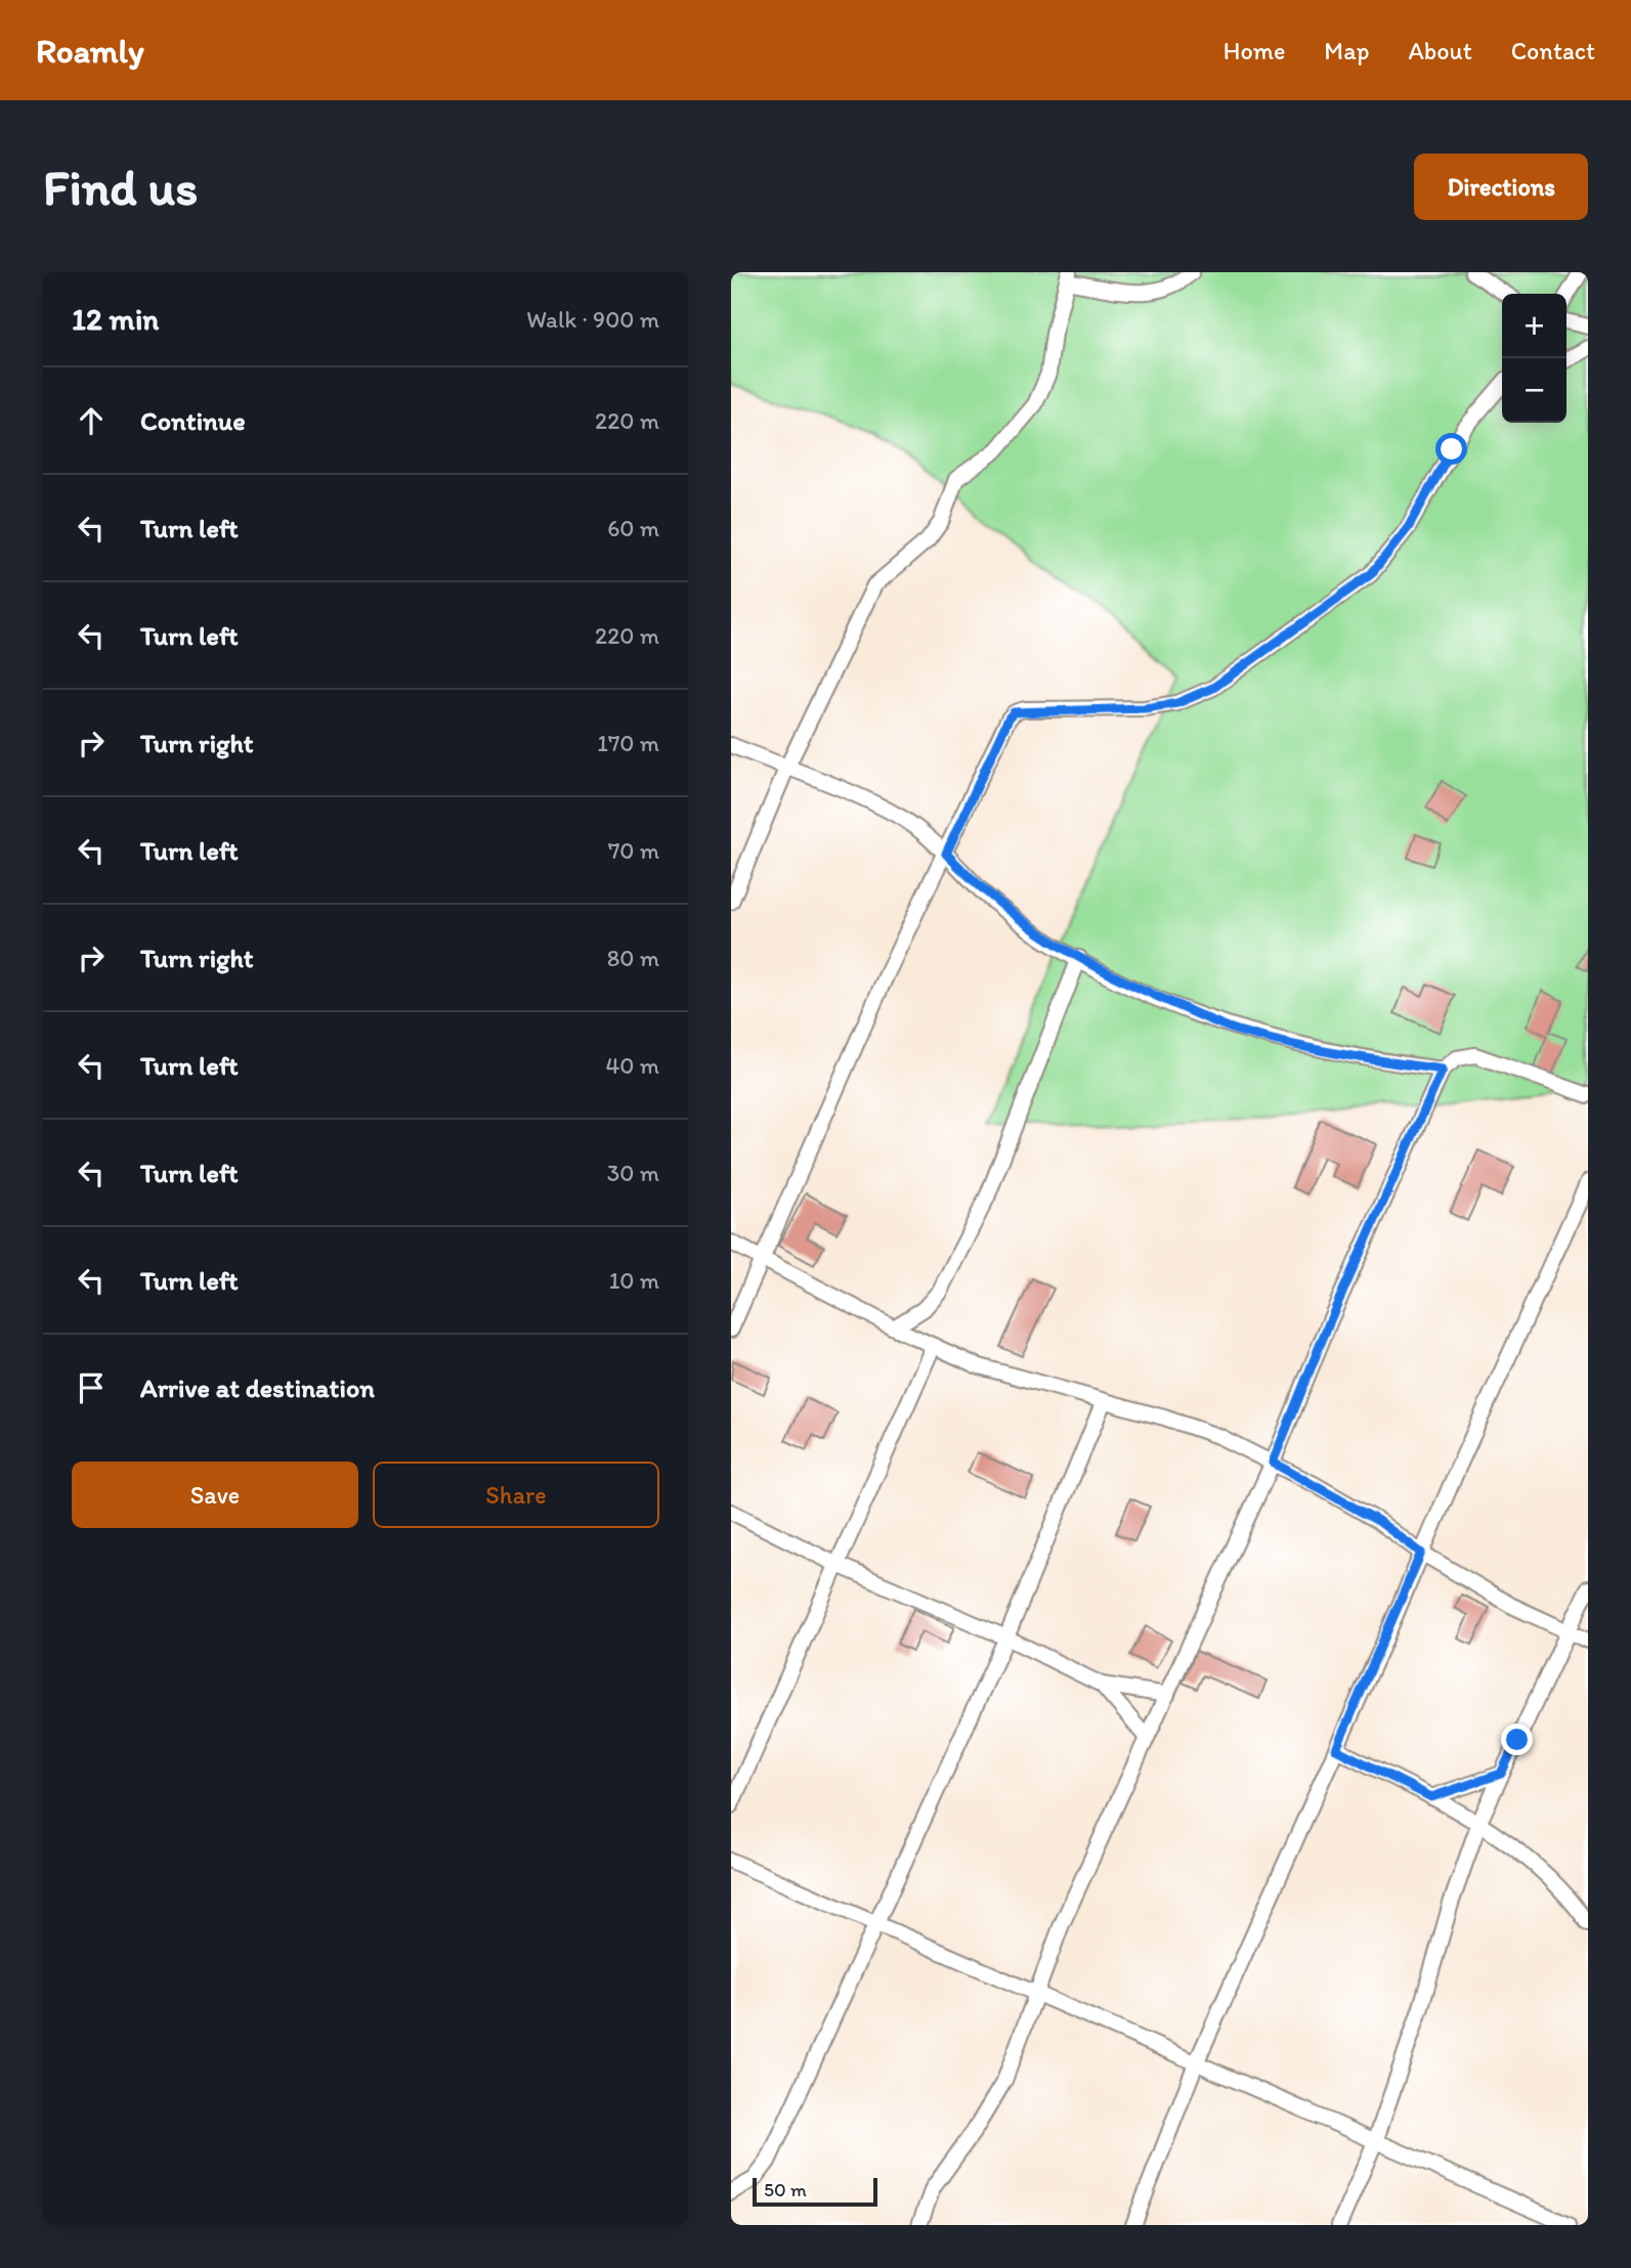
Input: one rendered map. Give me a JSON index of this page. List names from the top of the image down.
{
  "scale_bar": "50 m",
  "page": {
    "header": "Roamly",
    "nav": [
      "Home",
      "Map",
      "About",
      "Contact"
    ],
    "buttons": [
      "Directions",
      ["Save", "Share"]
    ],
    "title": "Find us",
    "heading": ["12 min", "Walk · 900 m"],
    "map_buttons": ["+", "−"],
    "list": [
      ["Continue", "220 m"],
      ["Turn left", "60 m"],
      ["Turn left", "220 m"],
      ["Turn right", "170 m"],
      ["Turn left", "70 m"],
      ["Turn right", "80 m"],
      ["Turn left", "40 m"],
      ["Turn left", "30 m"],
      ["Turn left", "10 m"],
      "Arrive at destination"
    ],
    "scale": "50 m"
  }
}
